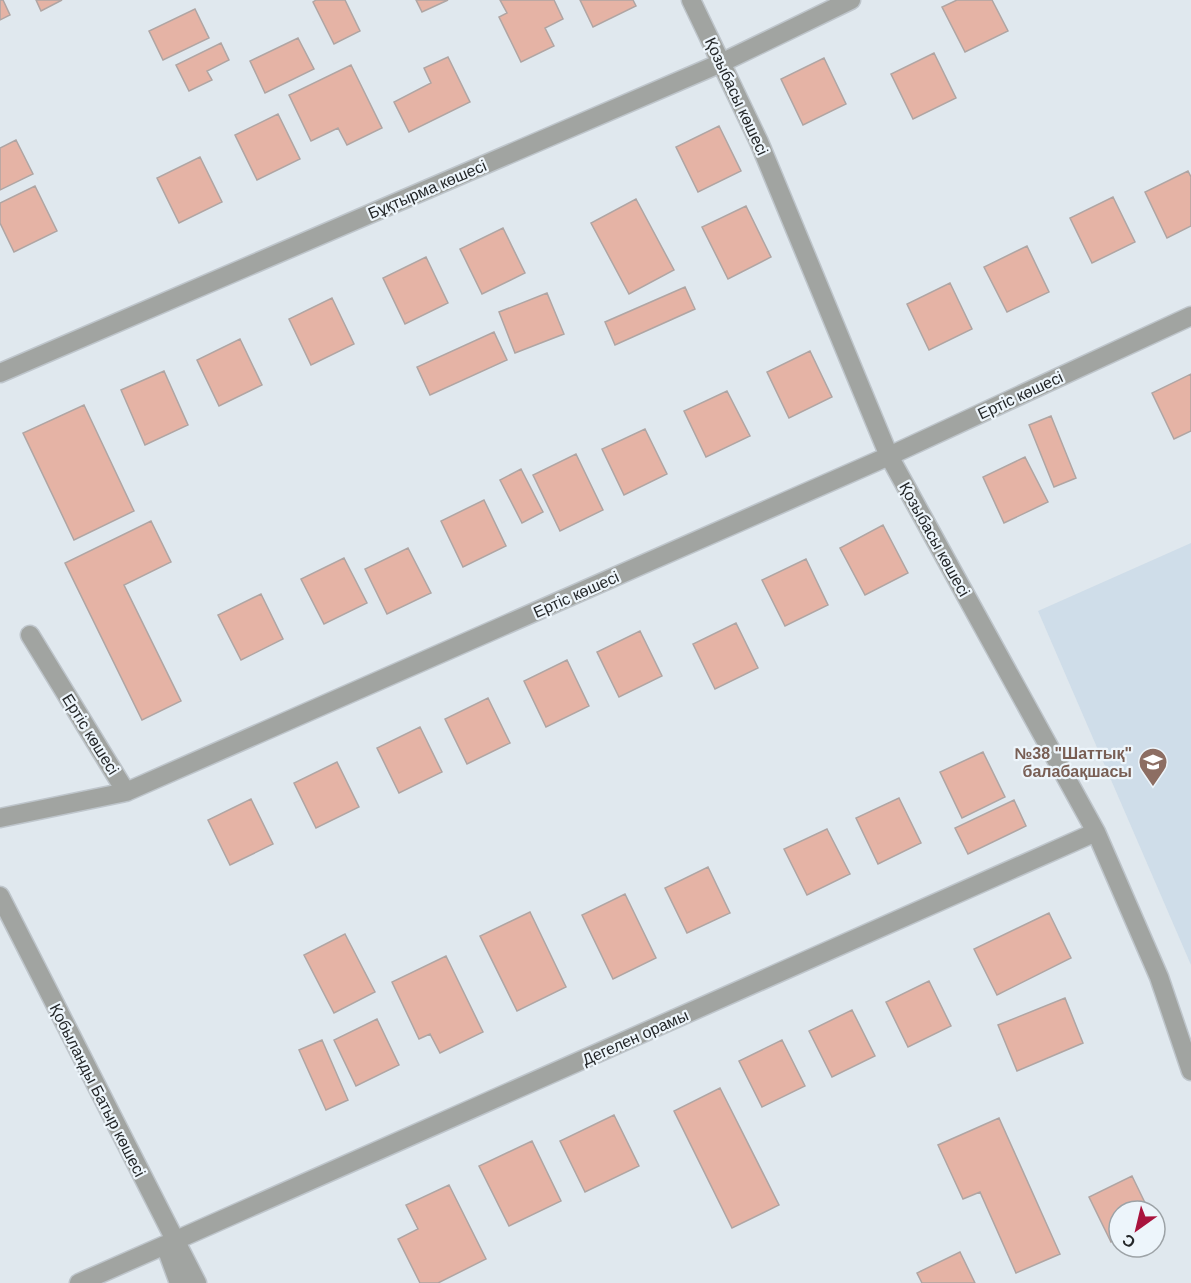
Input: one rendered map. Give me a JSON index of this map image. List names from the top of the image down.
{
  "streets": {
    "street": [
      "Қозыбасы көшесі",
      "Бұқтырма көшесі",
      "Ертіс көшесі",
      "Дегелен орамы",
      "Қобыланды Батыр көшесі"
    ]
  },
  "crossings": [
    ["Қозыбасы көшесі", "Бұқтырма көшесі"],
    ["Қозыбасы көшесі", "Ертіс көшесі"],
    ["Қозыбасы көшесі", "Дегелен орамы"],
    ["Дегелен орамы", "Қобыланды Батыр көшесі"]
  ],
  "places": {
    "school or university": ["№38 \"Шаттық\" балабақшасы"]
  },
  "north": "bottom left"
}
